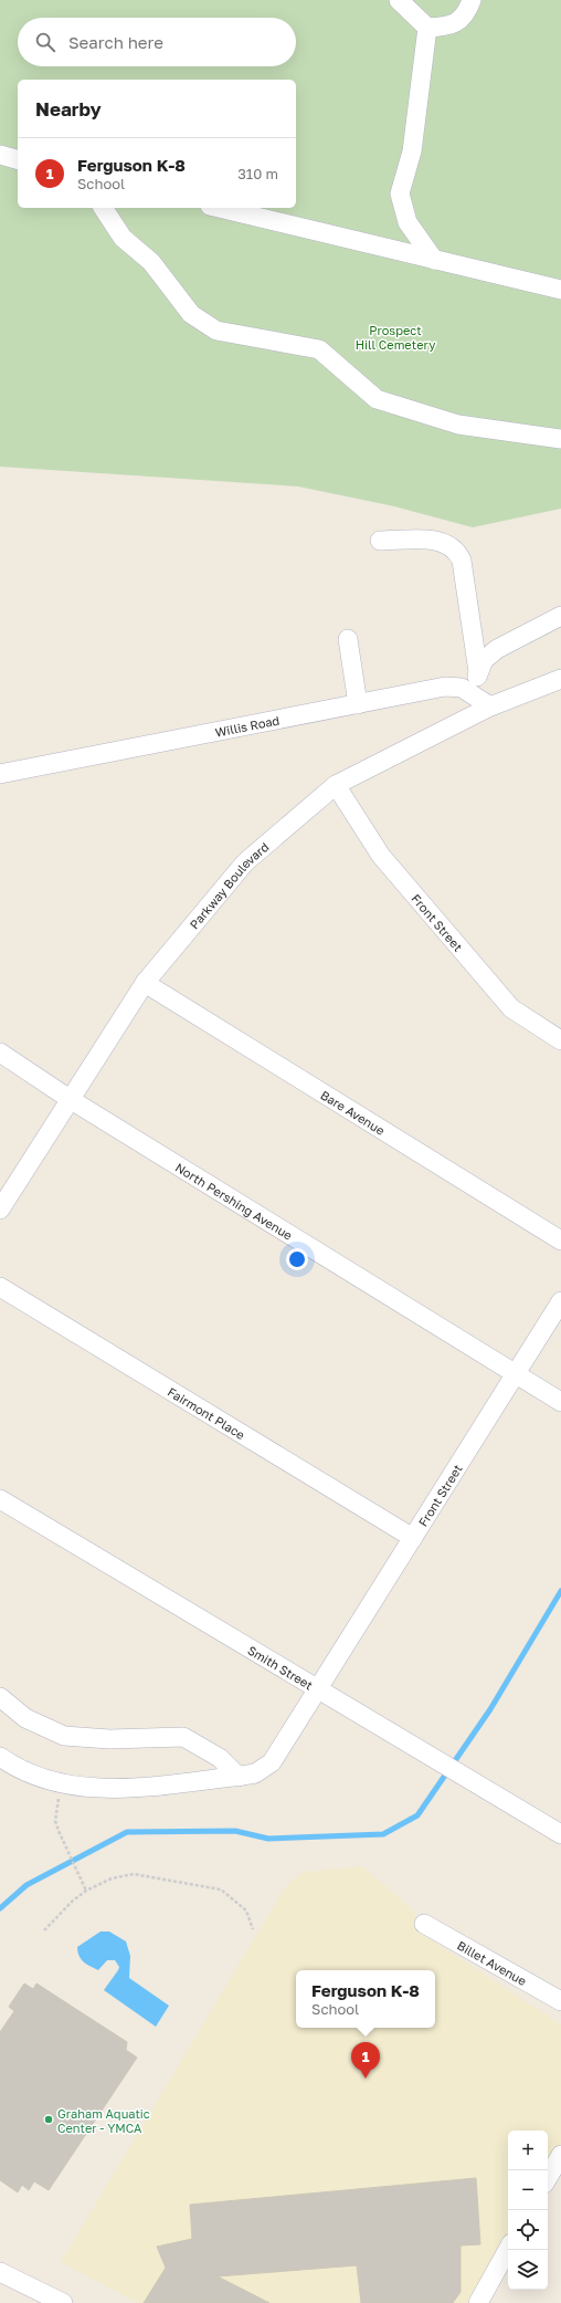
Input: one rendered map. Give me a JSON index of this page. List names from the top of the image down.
{
  "streets": {
    "street": [
      "Willis Road",
      "Parkway Boulevard",
      "Front Street",
      "Bare Avenue",
      "North Pershing Avenue",
      "Fairmont Place",
      "Smith Street",
      "Billet Avenue"
    ]
  },
  "crossings": [
    ["Willis Road", "Parkway Boulevard"],
    ["Parkway Boulevard", "Front Street"],
    ["Parkway Boulevard", "Bare Avenue"],
    ["Parkway Boulevard", "North Pershing Avenue"],
    ["Front Street", "North Pershing Avenue"],
    ["Front Street", "Fairmont Place"],
    ["Front Street", "Smith Street"]
  ],
  "parks": ["Prospect Hill Cemetery"],
  "places": ["Graham Aquatic Center - YMCA"],
  "page": {
    "search": "Search here",
    "heading": "Nearby",
    "list": [
      {
        "mark": "1",
        "name": "Ferguson K-8",
        "note": "School",
        "value": "310 m"
      }
    ],
    "popup": ["Ferguson K-8", "School"],
    "pins": "1",
    "map_buttons": ["+", "−"]
  }
}
